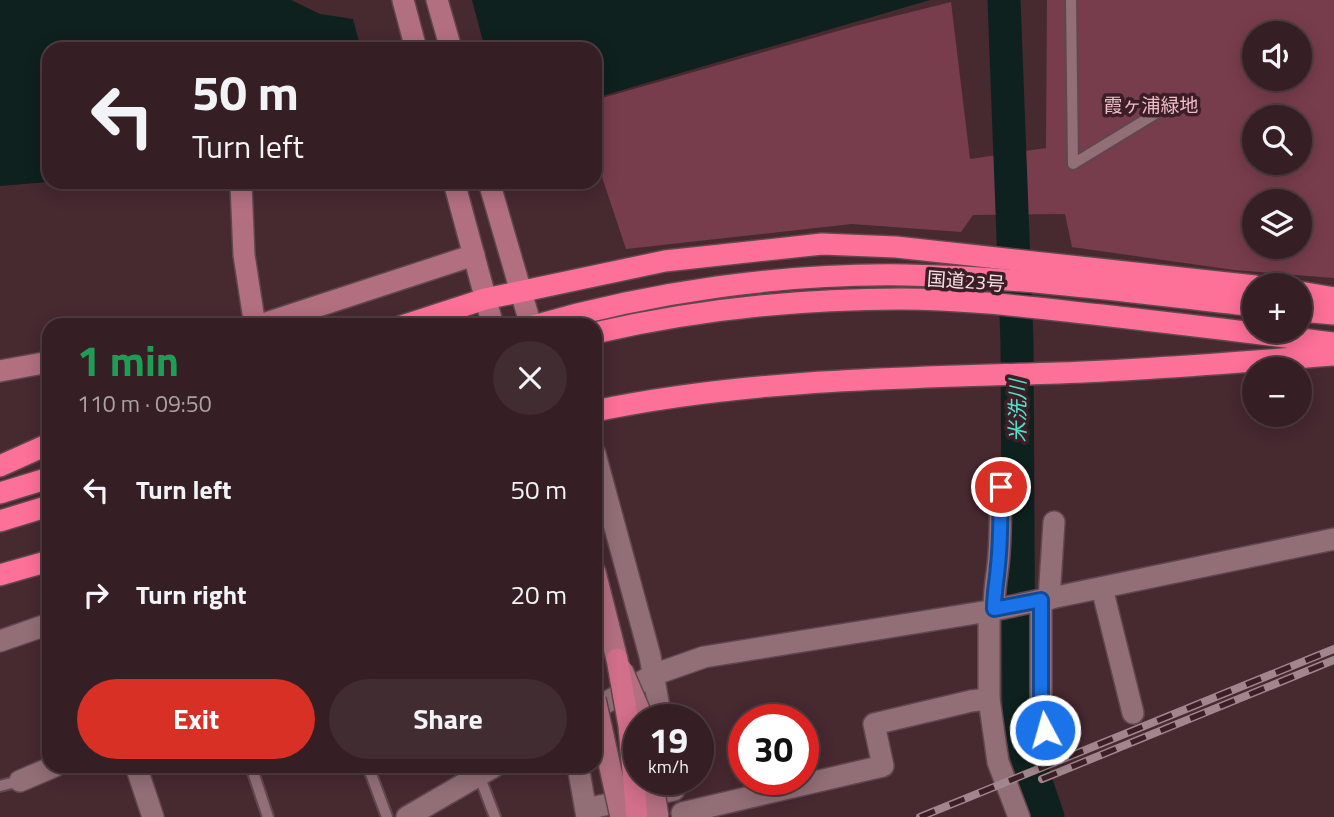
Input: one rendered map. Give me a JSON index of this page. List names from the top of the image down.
{
  "streets": {
    "highway": ["国道23号"]
  },
  "water": ["米洗川"],
  "parks": ["霞ヶ浦緑地"],
  "page": {
    "map_buttons": ["+", "−"],
    "turn": ["50 m", "Turn left"],
    "heading": ["1 min", "110 m · 09:50"],
    "list": [
      {
        "name": "Turn left",
        "value": "50 m"
      },
      {
        "name": "Turn right",
        "value": "20 m"
      }
    ],
    "buttons": ["Exit", "Share"],
    "speed": "19 km/h",
    "limit": "30"
  }
}
